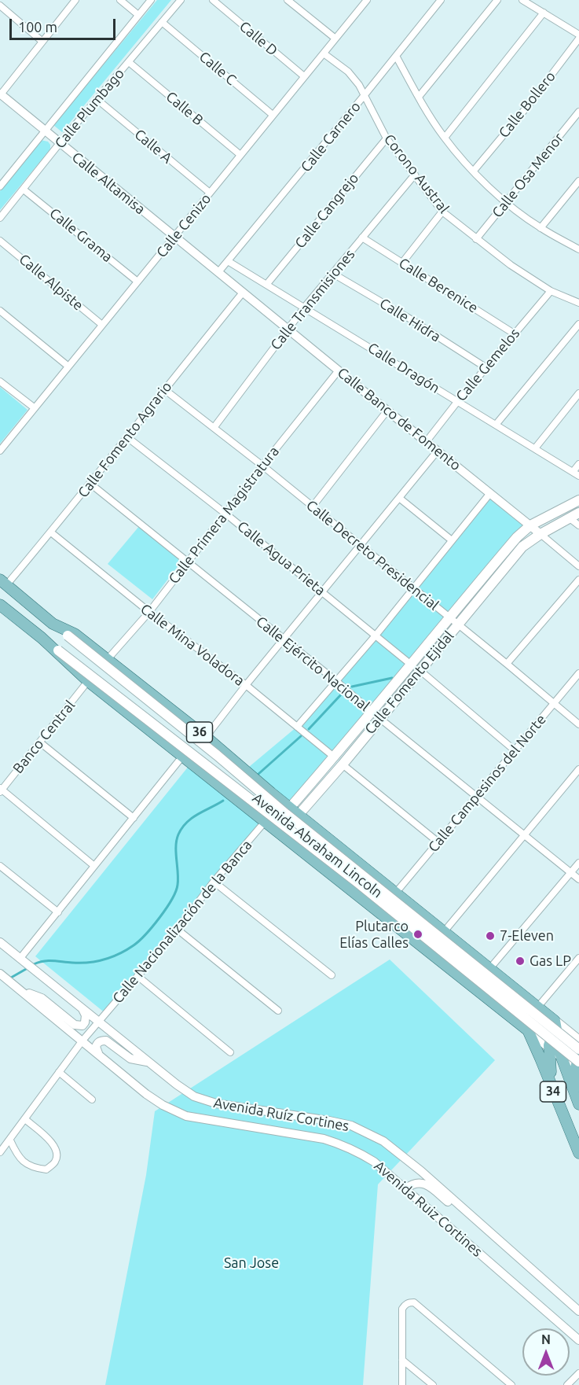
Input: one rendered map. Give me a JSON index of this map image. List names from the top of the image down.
{
  "streets": {
    "main road": [
      "Calle Fomento Ejidal",
      "36",
      "Avenida Abraham Lincoln",
      "34"
    ],
    "street": [
      "Calle D",
      "Calle C",
      "Calle Bollero",
      "Calle Plumbago",
      "Calle B",
      "Calle Carnero",
      "Calle A",
      "Corono Austral",
      "Calle Osa Menor",
      "Calle Altamisa",
      "Calle Cangrejo",
      "Calle Cenizo",
      "Calle Grama",
      "Calle Alpiste",
      "Calle Berenice",
      "Calle Transmisiones",
      "Calle Hidra",
      "Calle Gemelos",
      "Calle Dragón",
      "Calle Banco de Fomento",
      "Calle Fomento Agrario",
      "Calle Primera Magistratura",
      "Calle Decreto Presidencial",
      "Calle Agua Prieta",
      "Calle Mina Voladora",
      "Calle Ejército Nacional",
      "Banco Central",
      "Calle Campesinos del Norte",
      "Calle Nacionalización de la Banca",
      "Avenida Ruíz Cortines",
      "Avenida Ruiz Cortines"
    ]
  },
  "crossings": [
    ["Calle D", "Calle Cenizo"],
    ["Calle C", "Calle Plumbago"],
    ["Calle C", "Calle Cenizo"],
    ["Calle Plumbago", "Calle B"],
    ["Calle Plumbago", "Calle A"],
    ["Calle Plumbago", "Calle Altamisa"],
    ["Calle Plumbago", "Calle Grama"],
    ["Calle B", "Calle Cenizo"],
    ["Calle Carnero", "Corono Austral"],
    ["Calle Carnero", "Calle Altamisa"],
    ["Calle Carnero", "Calle Dragón"],
    ["Calle Carnero", "Calle Banco de Fomento"],
    ["Calle A", "Calle Cenizo"],
    ["Corono Austral", "Calle Osa Menor"],
    ["Corono Austral", "Calle Cangrejo"],
    ["Corono Austral", "Calle Cenizo"],
    ["Corono Austral", "Calle Transmisiones"],
    ["Corono Austral", "Calle Gemelos"],
    ["Calle Altamisa", "Calle Cenizo"],
    ["Calle Altamisa", "Calle Banco de Fomento"],
    ["Calle Cangrejo", "Calle Dragón"],
    ["Calle Cenizo", "Calle Grama"],
    ["Calle Cenizo", "Calle Alpiste"],
    ["Calle Berenice", "Calle Transmisiones"],
    ["Calle Berenice", "Calle Gemelos"],
    ["Calle Transmisiones", "Calle Hidra"],
    ["Calle Transmisiones", "Calle Dragón"],
    ["Calle Transmisiones", "Calle Banco de Fomento"],
    ["Calle Transmisiones", "Calle Decreto Presidencial"],
    ["Calle Hidra", "Calle Gemelos"],
    ["Calle Gemelos", "Calle Dragón"],
    ["Calle Gemelos", "Calle Banco de Fomento"],
    ["Calle Banco de Fomento", "Calle Fomento Agrario"],
    ["Calle Banco de Fomento", "Calle Primera Magistratura"],
    ["Calle Banco de Fomento", "Calle Fomento Ejidal"],
    ["Calle Fomento Agrario", "Calle Decreto Presidencial"],
    ["Calle Fomento Agrario", "Calle Agua Prieta"],
    ["Calle Fomento Agrario", "Calle Mina Voladora"],
    ["Calle Fomento Agrario", "Calle Ejército Nacional"],
    ["Calle Fomento Agrario", "36"],
    ["Calle Primera Magistratura", "Calle Decreto Presidencial"],
    ["Calle Primera Magistratura", "Calle Agua Prieta"],
    ["Calle Primera Magistratura", "Calle Mina Voladora"],
    ["Calle Primera Magistratura", "Calle Ejército Nacional"],
    ["Calle Primera Magistratura", "Avenida Abraham Lincoln"],
    ["Calle Decreto Presidencial", "Calle Fomento Ejidal"],
    ["Calle Decreto Presidencial", "Calle Campesinos del Norte"],
    ["Calle Agua Prieta", "Calle Fomento Ejidal"],
    ["Calle Mina Voladora", "Calle Fomento Ejidal"],
    ["Calle Ejército Nacional", "Calle Fomento Ejidal"],
    ["Calle Ejército Nacional", "Calle Campesinos del Norte"],
    ["Calle Fomento Ejidal", "Avenida Abraham Lincoln"],
    ["Calle Fomento Ejidal", "Calle Nacionalización de la Banca"],
    ["36", "Avenida Abraham Lincoln"],
    ["Banco Central", "Avenida Abraham Lincoln"],
    ["Calle Campesinos del Norte", "Avenida Abraham Lincoln"],
    ["Avenida Abraham Lincoln", "Calle Nacionalización de la Banca"],
    ["Avenida Abraham Lincoln", "34"],
    ["Calle Nacionalización de la Banca", "Avenida Ruíz Cortines"]
  ],
  "parks": ["San Jose"],
  "places": ["Plutarco Elías Calles", "7-Eleven", "Gas LP"],
  "scale_bar": "100 m",
  "north": "top"
}
